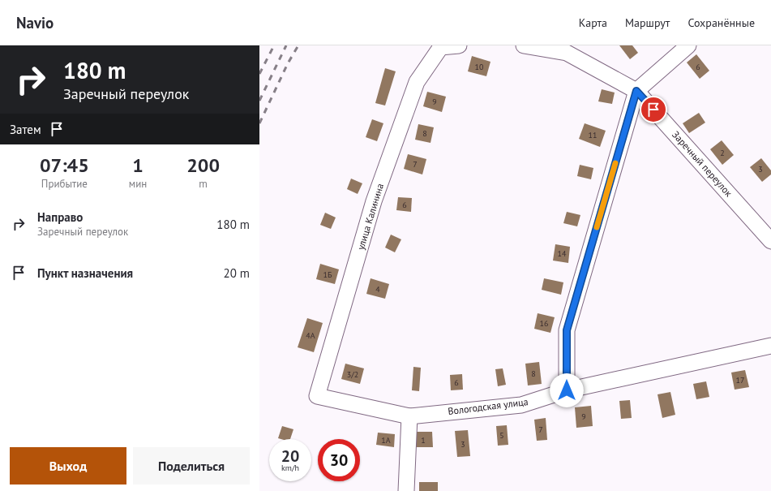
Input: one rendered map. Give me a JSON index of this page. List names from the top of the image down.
{
  "streets": {
    "street": ["Заречный переулок", "улица Калинина", "Вологодская улица"]
  },
  "crossings": [
    ["улица Калинина", "Вологодская улица"]
  ],
  "house_numbers": [
    "10",
    "6",
    "9",
    "8",
    "11",
    "2",
    "7",
    "3",
    "6",
    "14",
    "1Б",
    "4",
    "16",
    "4А",
    "8",
    "3/2",
    "17",
    "6",
    "9",
    "7",
    "5",
    "1А",
    "1",
    "3"
  ],
  "page": {
    "header": "Navio",
    "nav": ["Карта", "Маршрут", "Сохранённые"],
    "turn": ["180 m", "Заречный переулок"],
    "then": "Затем",
    "eta": [
      "07:45",
      "Прибытие",
      "1",
      "мин",
      "200",
      "m"
    ],
    "list": [
      {
        "name": "Направо",
        "note": "Заречный переулок",
        "value": "180 m"
      },
      {
        "name": "Пункт назначения",
        "value": "20 m"
      }
    ],
    "speed": "20 km/h",
    "limit": "30",
    "buttons": ["Выход", "Поделиться"]
  }
}
